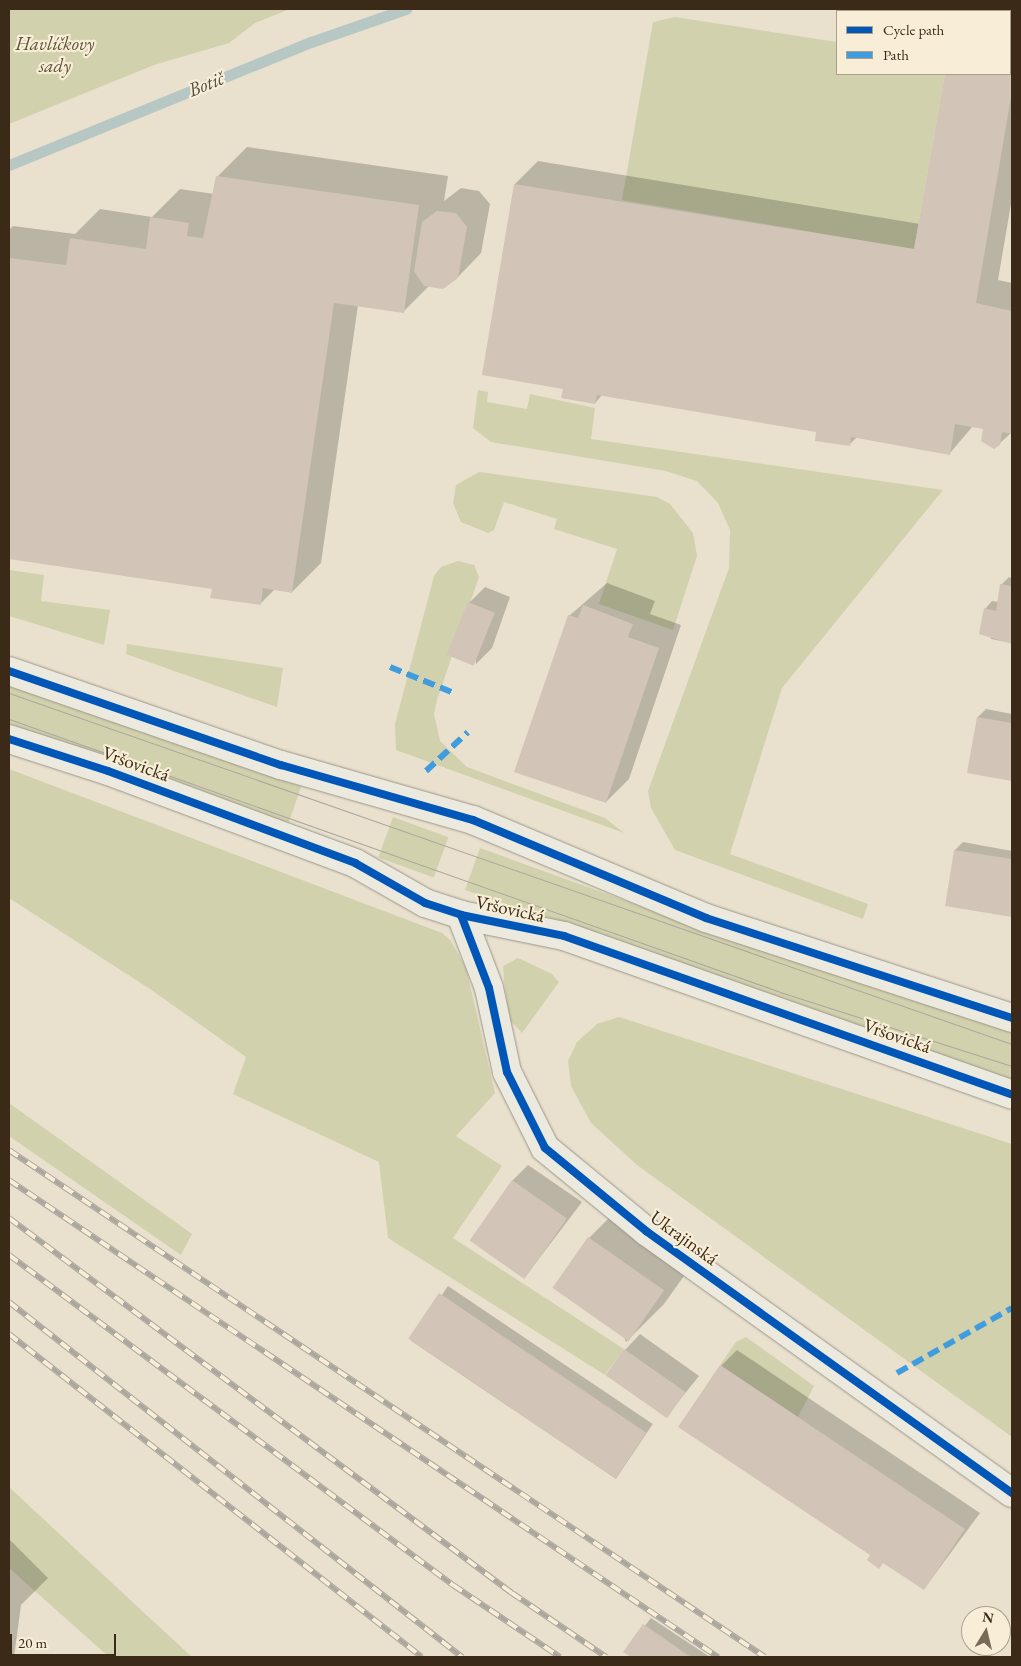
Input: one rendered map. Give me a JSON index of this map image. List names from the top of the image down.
{
  "streets": {
    "main road": ["Vršovická", "Ukrajinská"]
  },
  "crossings": [
    ["Vršovická", "Ukrajinská"]
  ],
  "water": ["Botič"],
  "parks": ["Havlíčkovy sady"],
  "legend": ["Cycle path", "Path"],
  "scale_bar": "20 m",
  "north": "top"
}
